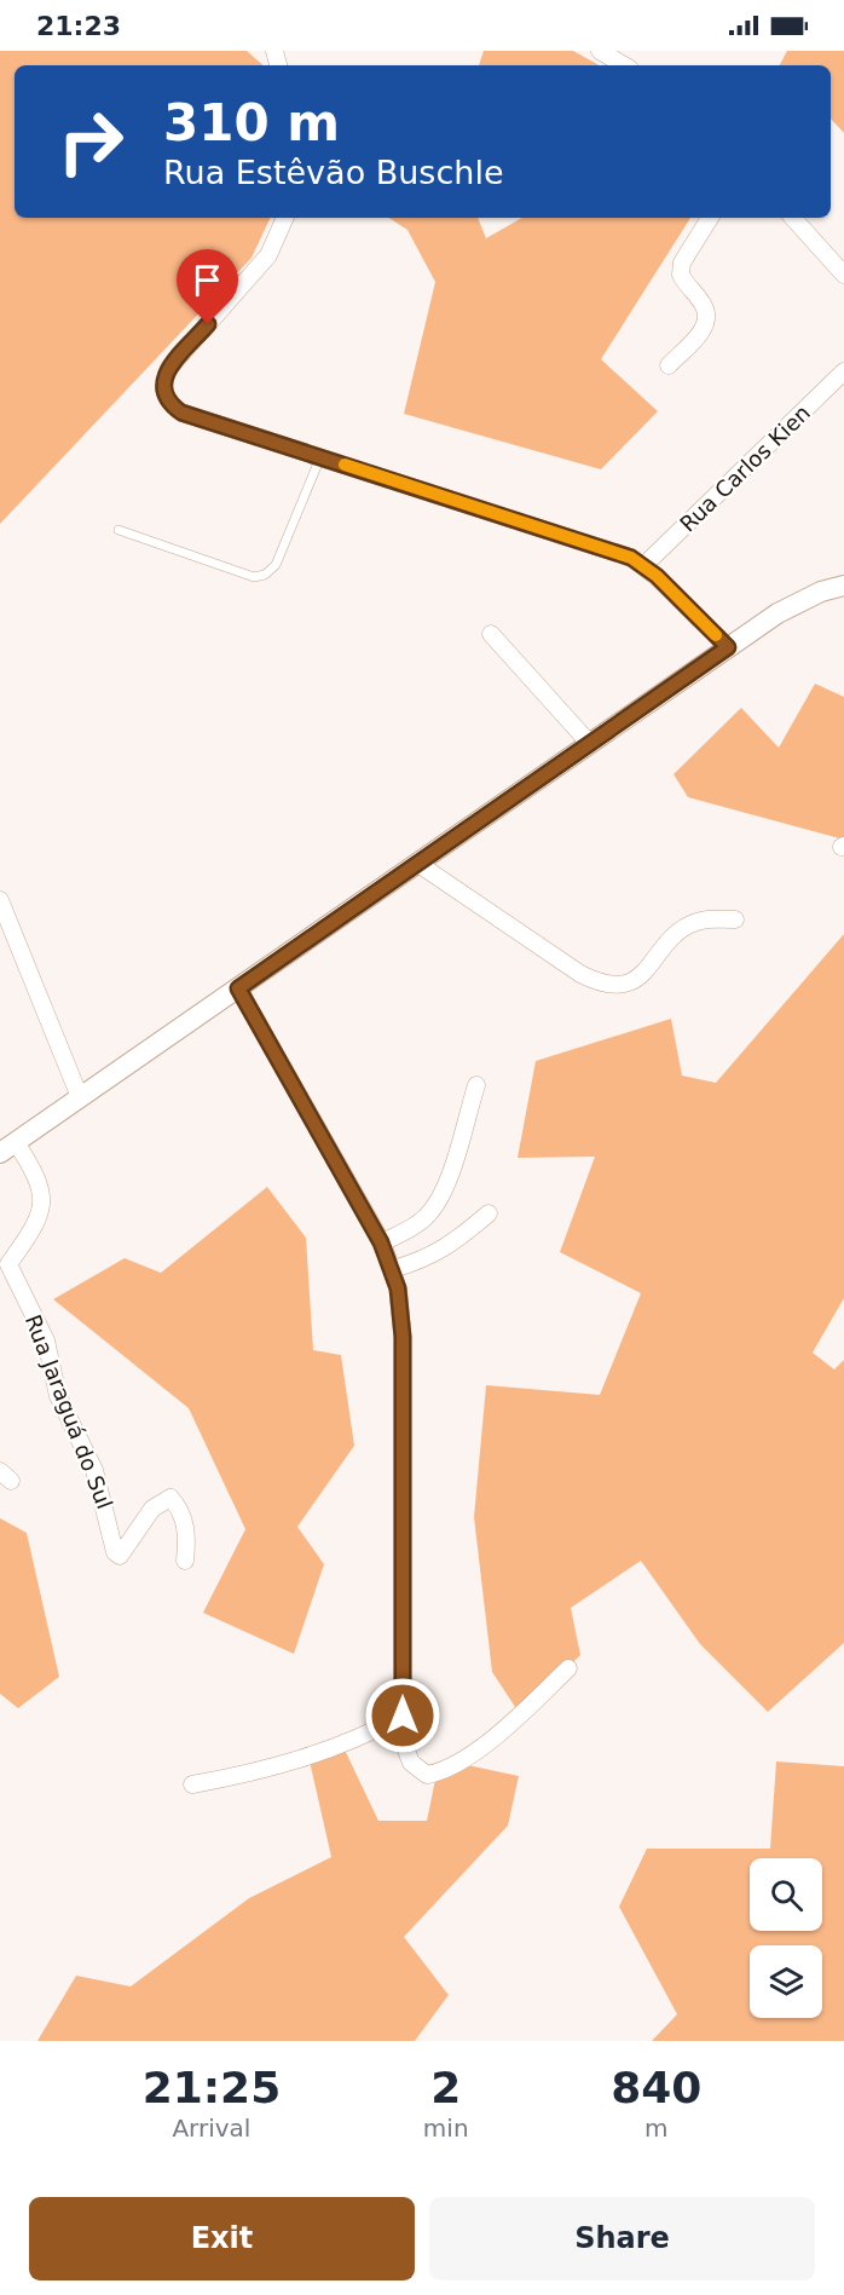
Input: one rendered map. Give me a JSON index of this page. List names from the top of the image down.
{
  "streets": {
    "street": ["Rua Carlos Kien", "Rua Jaraguá do Sul"]
  },
  "page": {
    "status": "21:23",
    "turn": ["310 m", "Rua Estêvão Buschle"],
    "eta": [
      "21:25",
      "Arrival",
      "2",
      "min",
      "840",
      "m"
    ],
    "buttons": ["Exit", "Share"]
  }
}
